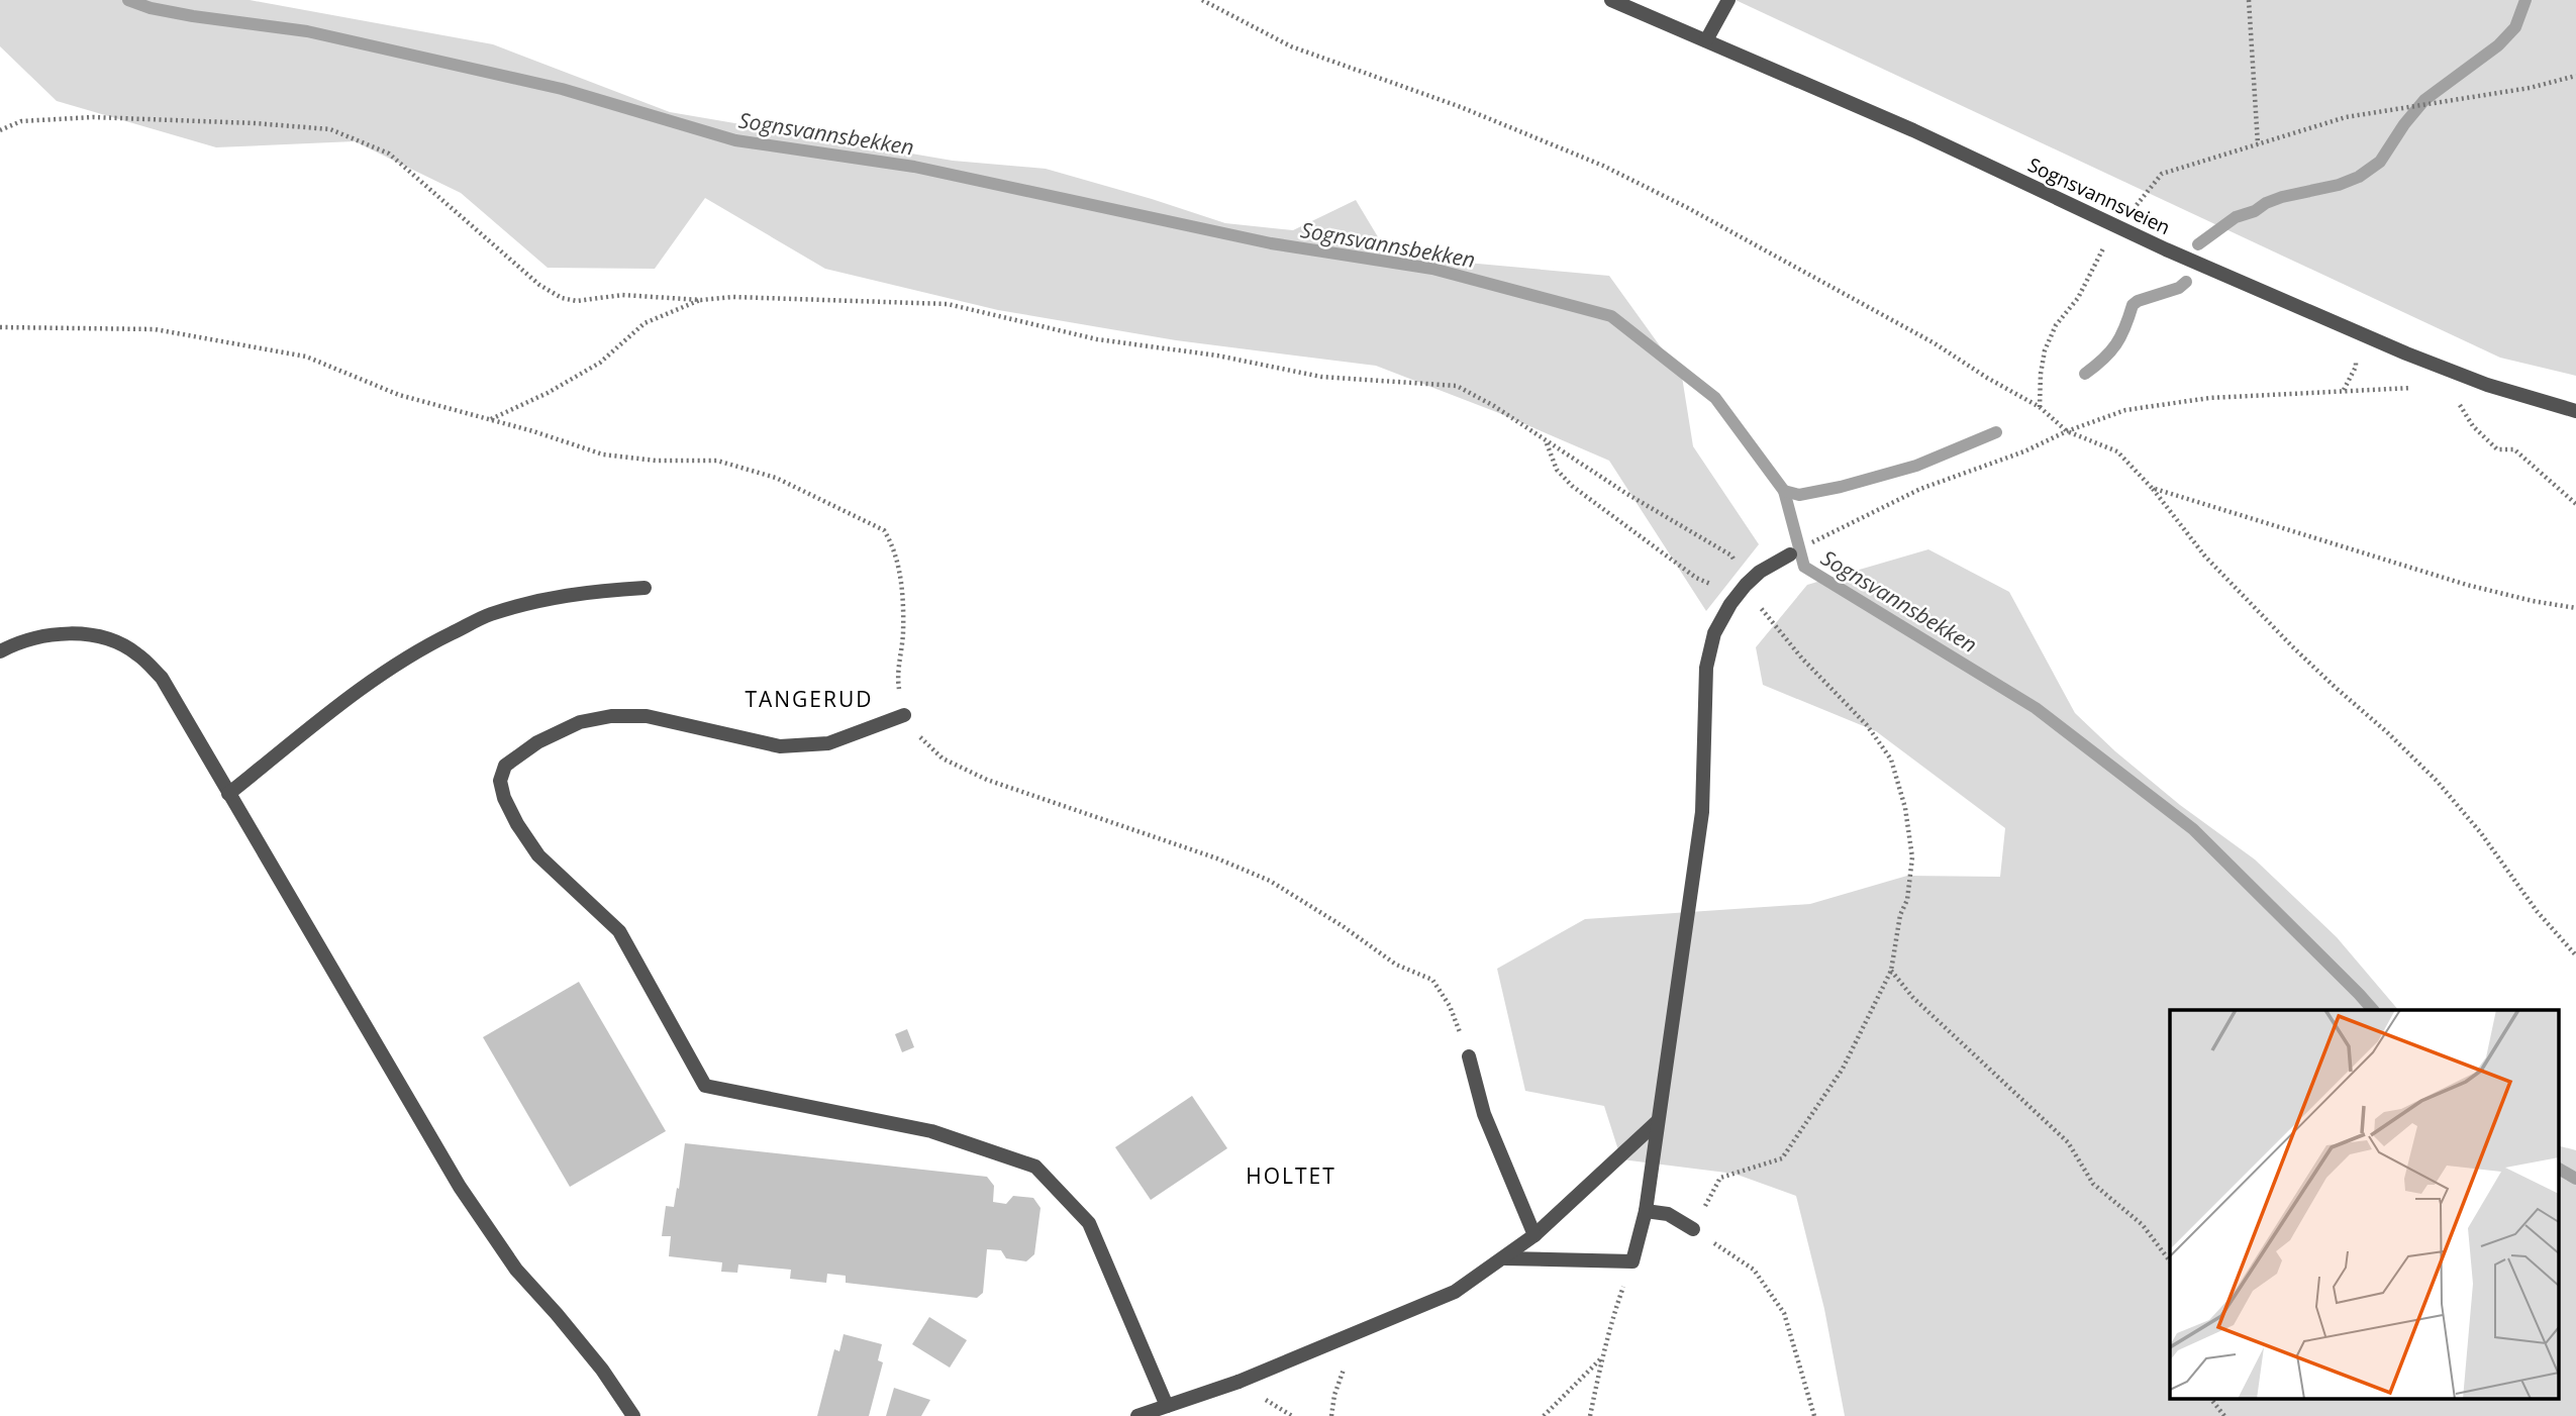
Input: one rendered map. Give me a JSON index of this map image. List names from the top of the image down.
{
  "streets": {
    "street": ["Sognsvannsveien"]
  },
  "districts": ["TANGERUD", "HOLTET"],
  "water": ["Sognsvannsbekken"]
}
